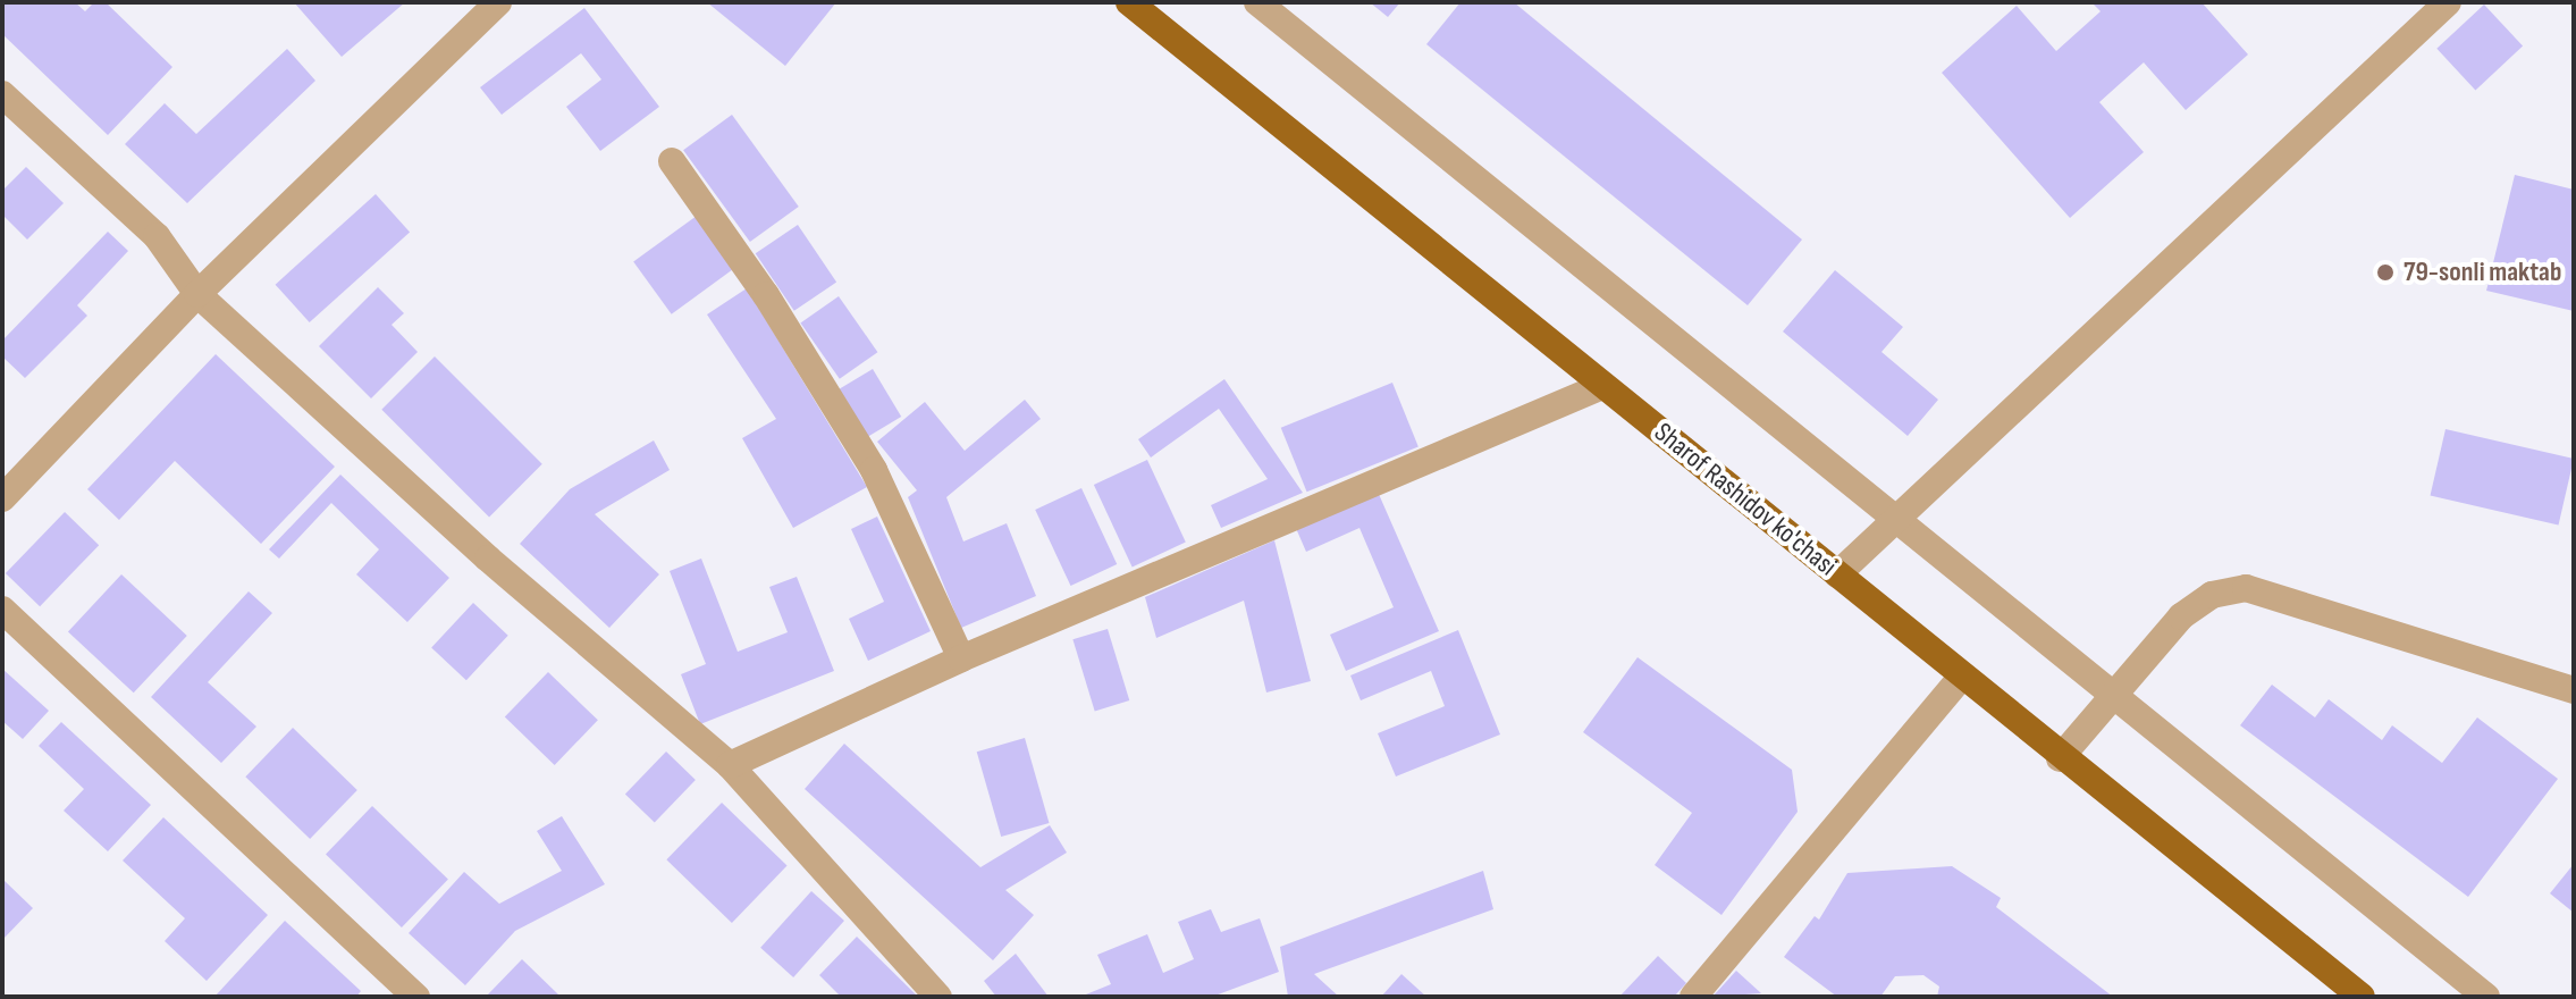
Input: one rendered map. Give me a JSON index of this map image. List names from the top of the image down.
{
  "streets": {
    "main road": ["Sharof Rashidov ko'chasi"]
  },
  "places": ["79-sonli maktab"]
}
